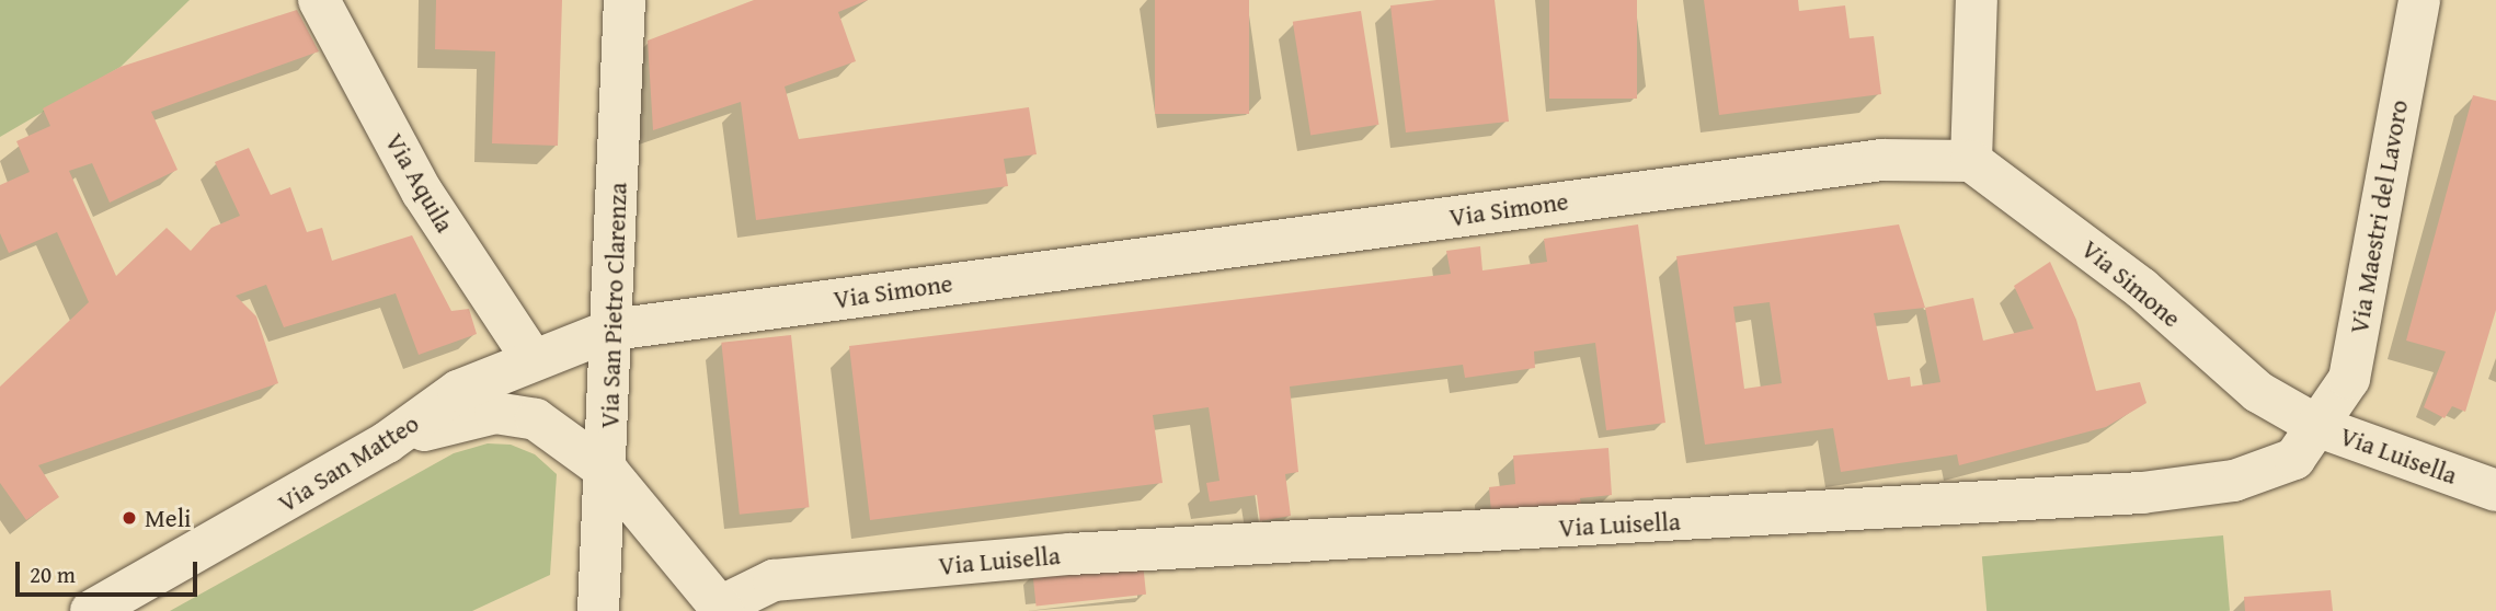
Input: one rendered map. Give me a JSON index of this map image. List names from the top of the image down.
{
  "streets": {
    "street": [
      "Via Aquila",
      "Via Simone",
      "Via Maestri del Lavoro",
      "Via San Pietro Clarenza",
      "Via Luisella",
      "Via San Matteo"
    ]
  },
  "crossings": [
    ["Via Aquila", "Via San Matteo"],
    ["Via Simone", "Via Maestri del Lavoro"],
    ["Via Simone", "Via San Pietro Clarenza"],
    ["Via Simone", "Via Luisella"],
    ["Via Simone", "Via San Matteo"],
    ["Via Maestri del Lavoro", "Via Luisella"],
    ["Via San Pietro Clarenza", "Via San Matteo"]
  ],
  "places": ["Meli"],
  "scale_bar": "20 m"
}
